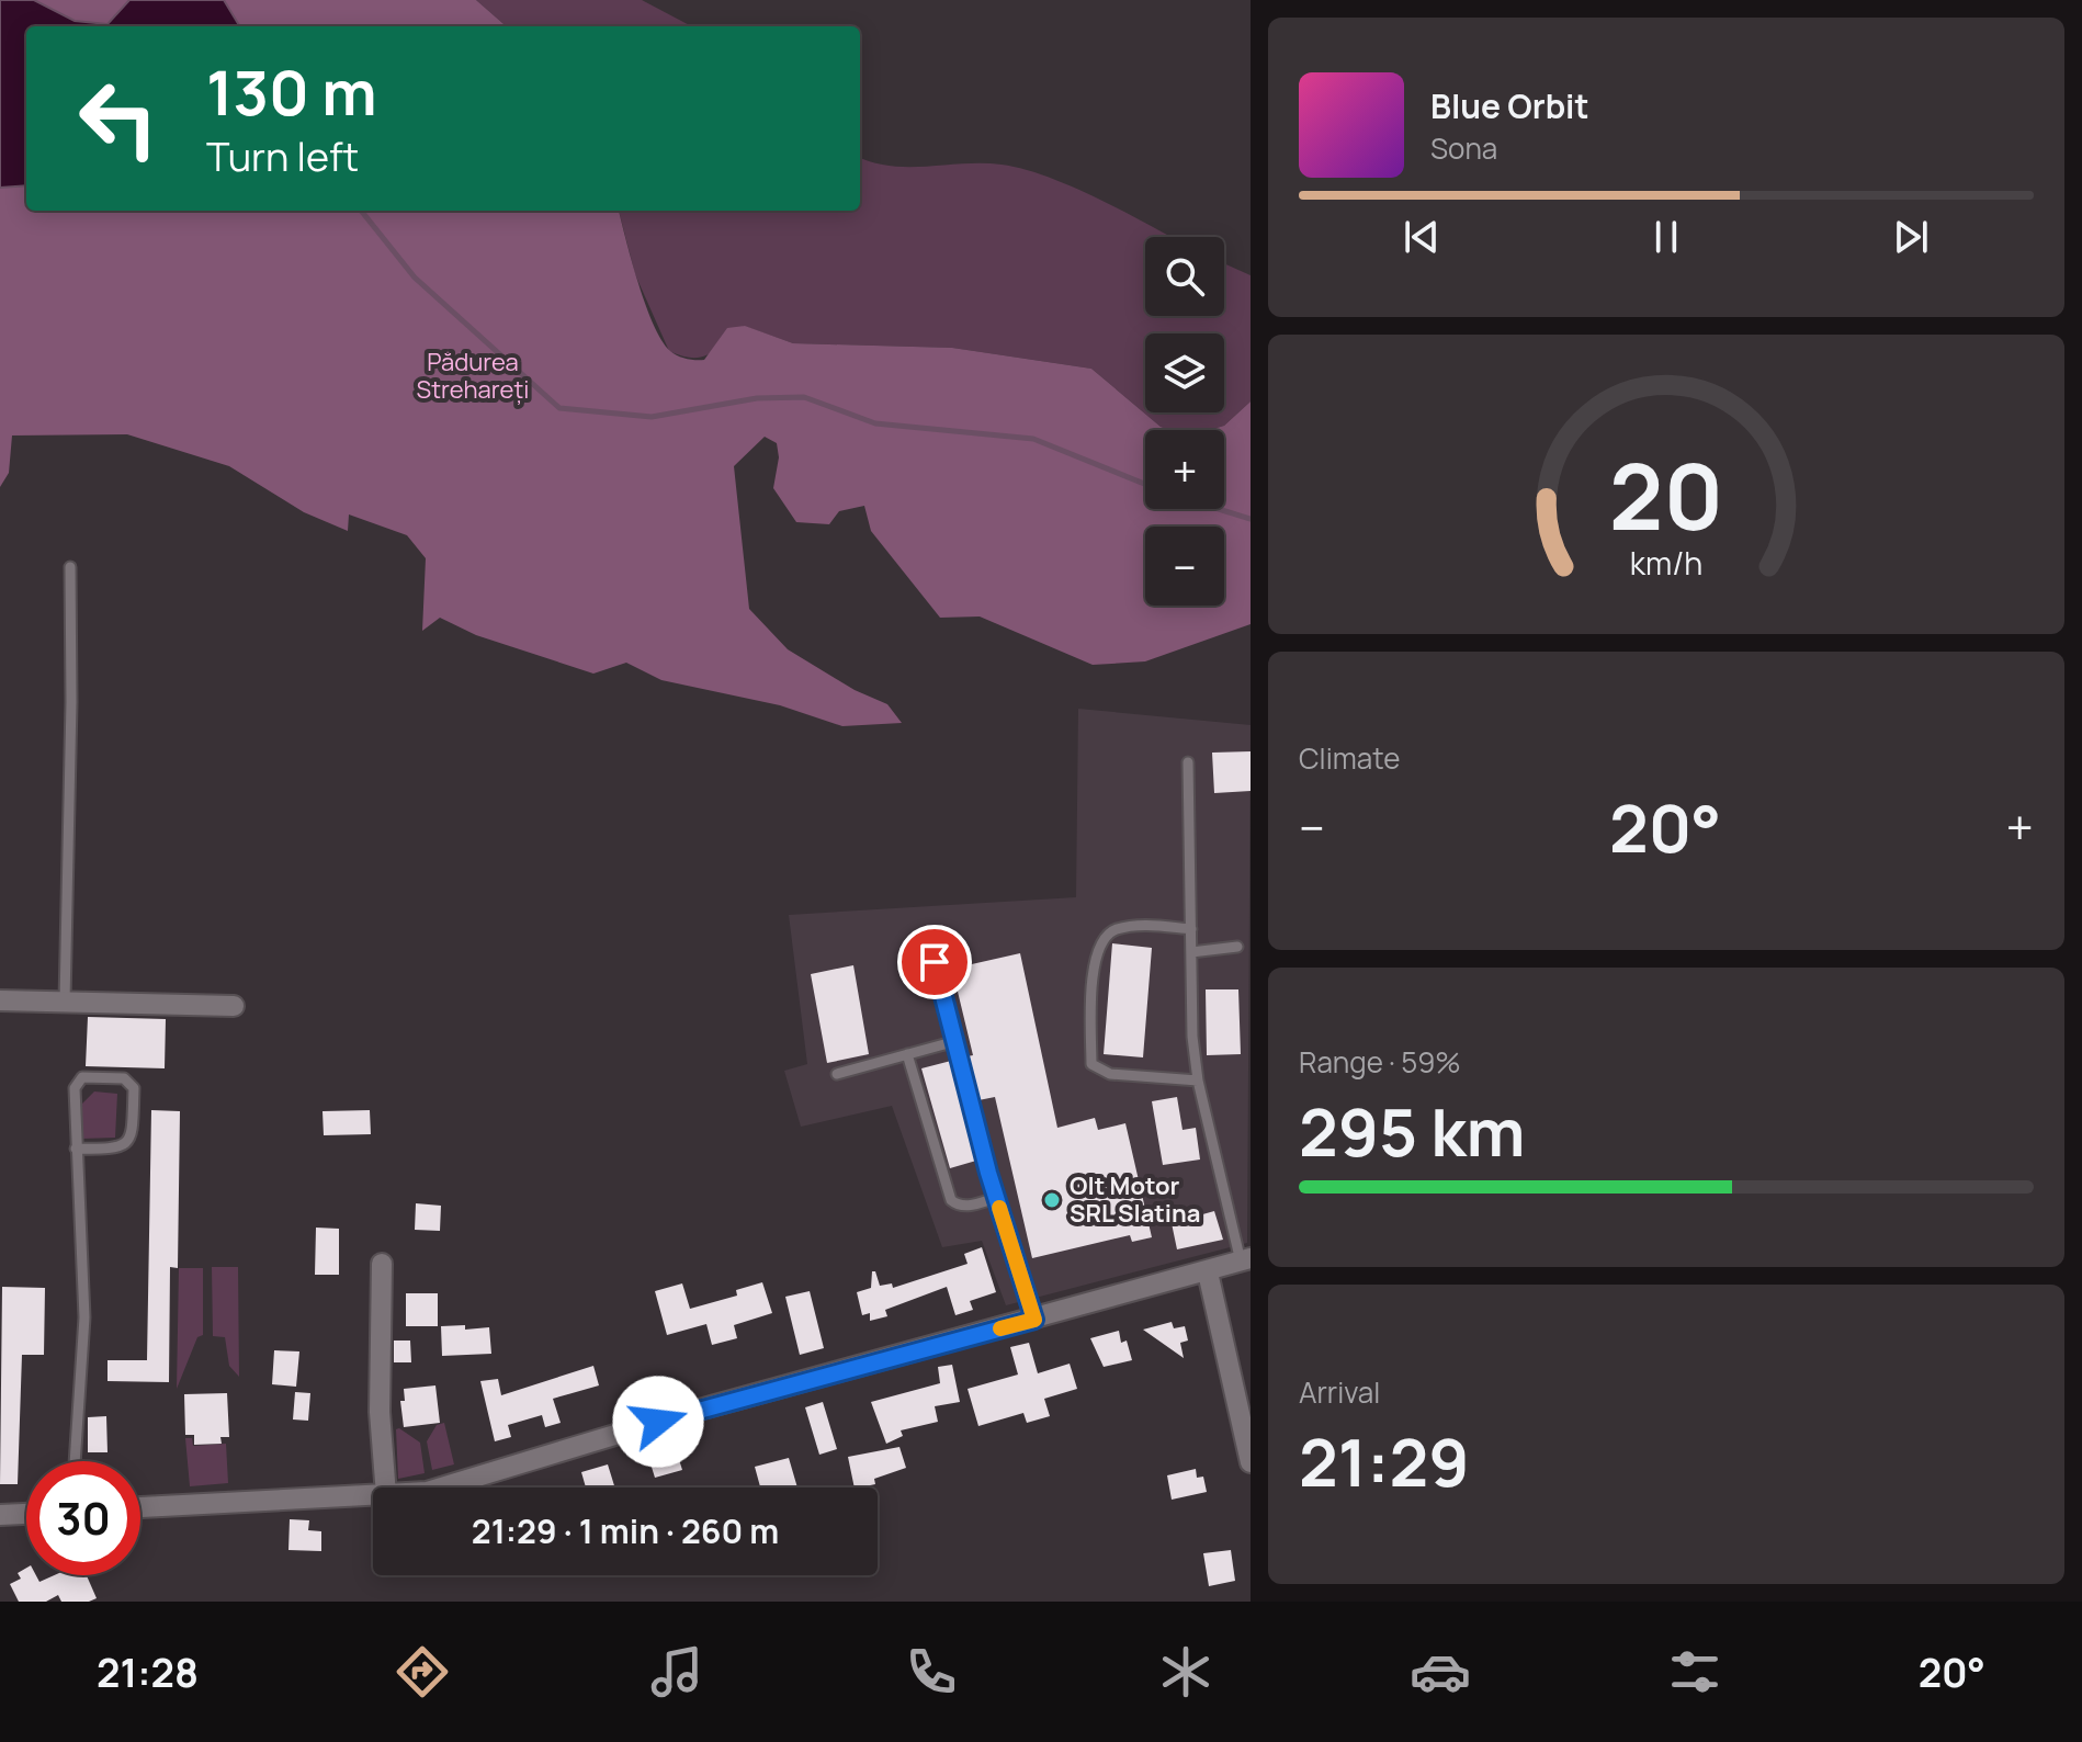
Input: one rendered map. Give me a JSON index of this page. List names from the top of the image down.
{
  "parks": ["Pădurea Strehareți"],
  "places": ["Olt Motor SRL Slatina"],
  "page": {
    "turn": ["130 m", "Turn left"],
    "song": ["Blue Orbit", "Sona"],
    "map_buttons": ["+", "−"],
    "tile": [
      "Climate",
      ["Range · 59%", "295 km"],
      ["Arrival", "21:29"]
    ],
    "heat": ["−", "20°", "+"],
    "limit": "30",
    "trip": "21:29 · 1 min · 260 m",
    "tabs": ["21:28", "20°"],
    "gauge": ["20", "km/h"]
  }
}
